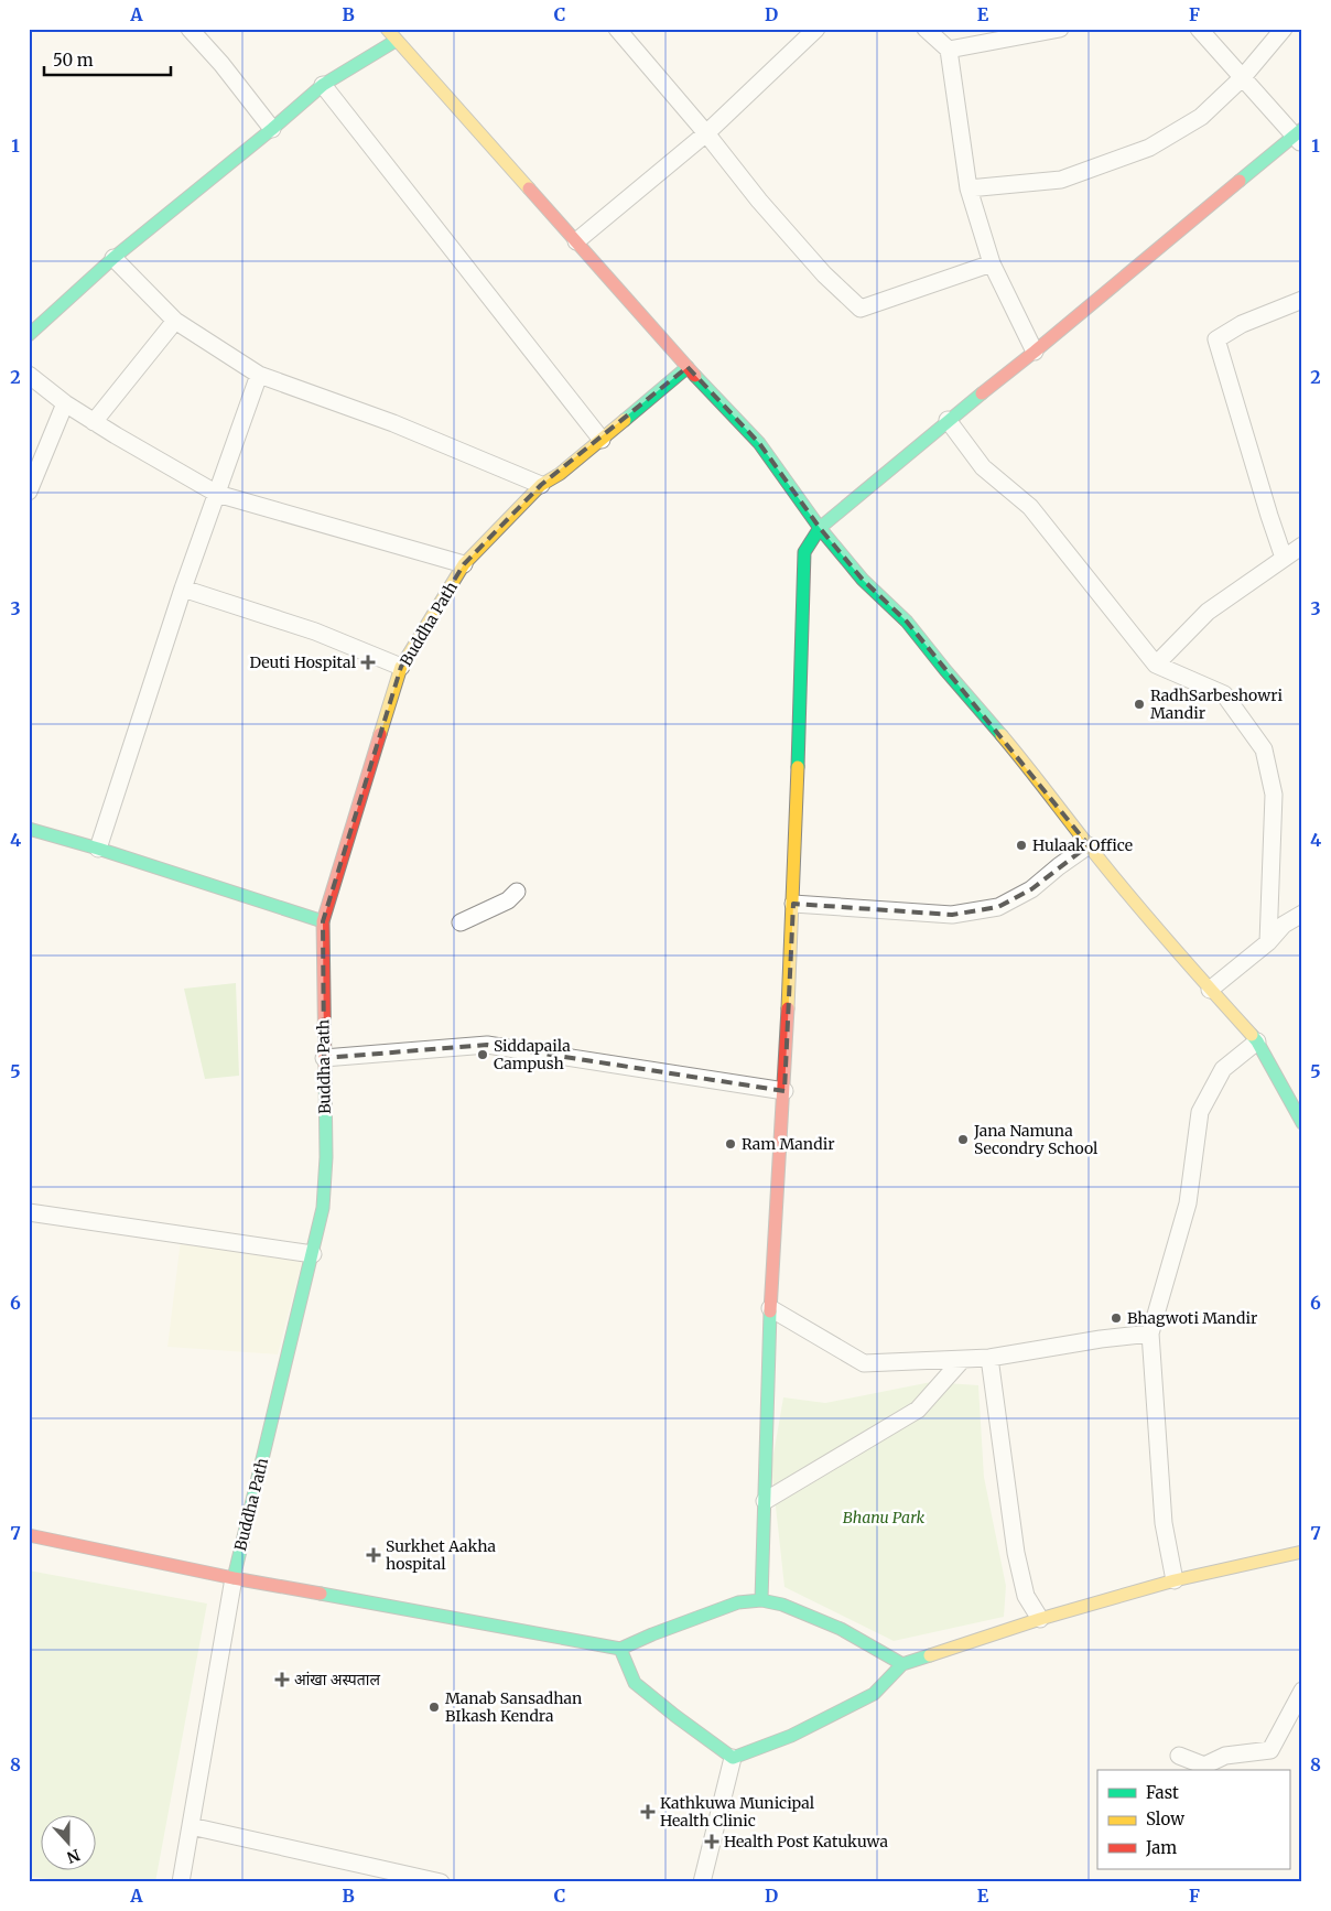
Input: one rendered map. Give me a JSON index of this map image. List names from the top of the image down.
{
  "streets": {
    "main road": ["Buddha Path"]
  },
  "parks": ["Bhanu Park"],
  "places": {
    "health": [
      "Deuti Hospital",
      "Surkhet Aakha hospital",
      "आंखा अस्पताल",
      "Kathkuwa Municipal Health Clinic",
      "Health Post Katukuwa"
    ],
    "other": [
      "RadhSarbeshowri Mandir",
      "Hulaak Office",
      "Siddapaila Campush",
      "Jana Namuna Secondry School",
      "Ram Mandir",
      "Bhagwoti Mandir",
      "Manab Sansadhan BIkash Kendra"
    ]
  },
  "legend": ["Fast", "Slow", "Jam"],
  "scale_bar": "50 m",
  "north": "bottom",
  "grid": {
    "columns": [
      "A",
      "B",
      "C",
      "D",
      "E",
      "F"
    ],
    "rows": [
      "1",
      "2",
      "3",
      "4",
      "5",
      "6",
      "7",
      "8"
    ]
  }
}
